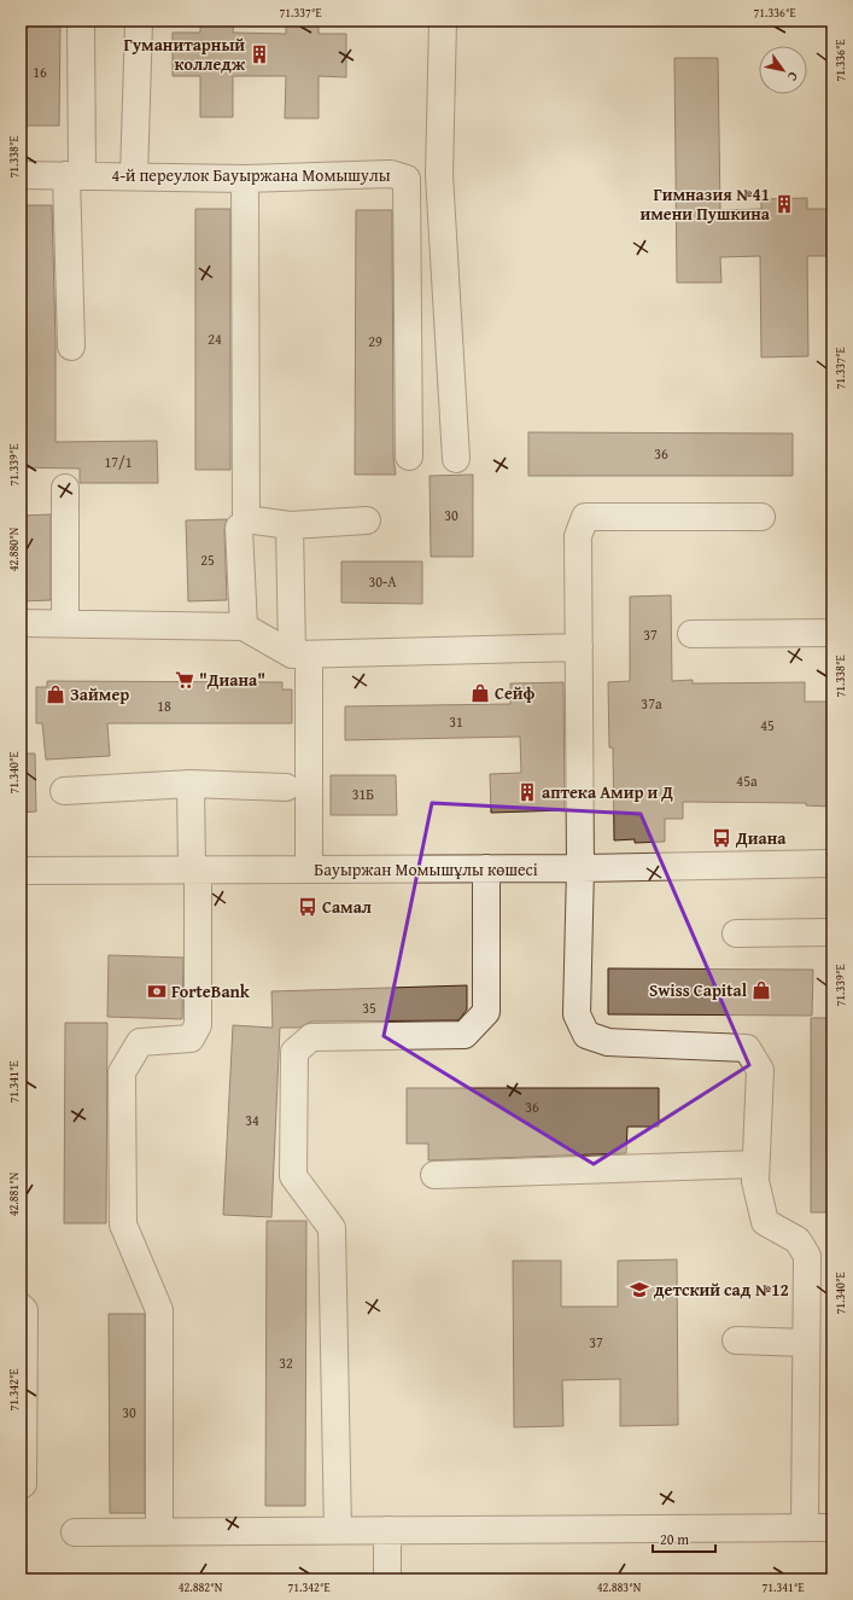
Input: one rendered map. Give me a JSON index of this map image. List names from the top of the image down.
{
  "streets": {
    "street": ["4-й переулок Бауыржана Момышулы", "Бауыржан Момышұлы көшесі"]
  },
  "places": {
    "building": ["Гуманитарный колледж", "Гимназия №41 имени Пушкина", "аптека Амир и Д"],
    "supermarket": ["\"Диана\""],
    "shop": ["Сейф", "Займер", "Swiss Capital"],
    "bus stop": ["Диана", "Самал"],
    "bank": ["ForteBank"],
    "school or university": ["детский сад №12"]
  },
  "house_numbers": [
    "16",
    "24",
    "29",
    "36",
    "17/1",
    "30",
    "25",
    "30-А",
    "37",
    "37а",
    "18",
    "31",
    "45",
    "45а",
    "31Б",
    "35",
    "36",
    "34",
    "37",
    "32",
    "30"
  ],
  "scale_bar": "20 m",
  "north": "bottom right",
  "coordinates": [
    "71.337°E",
    "71.336°E",
    "71.338°E",
    "71.339°E",
    "42.880°N",
    "71.340°E",
    "71.341°E",
    "42.881°N",
    "71.342°E",
    "42.882°N",
    "42.883°N"
  ]
}
